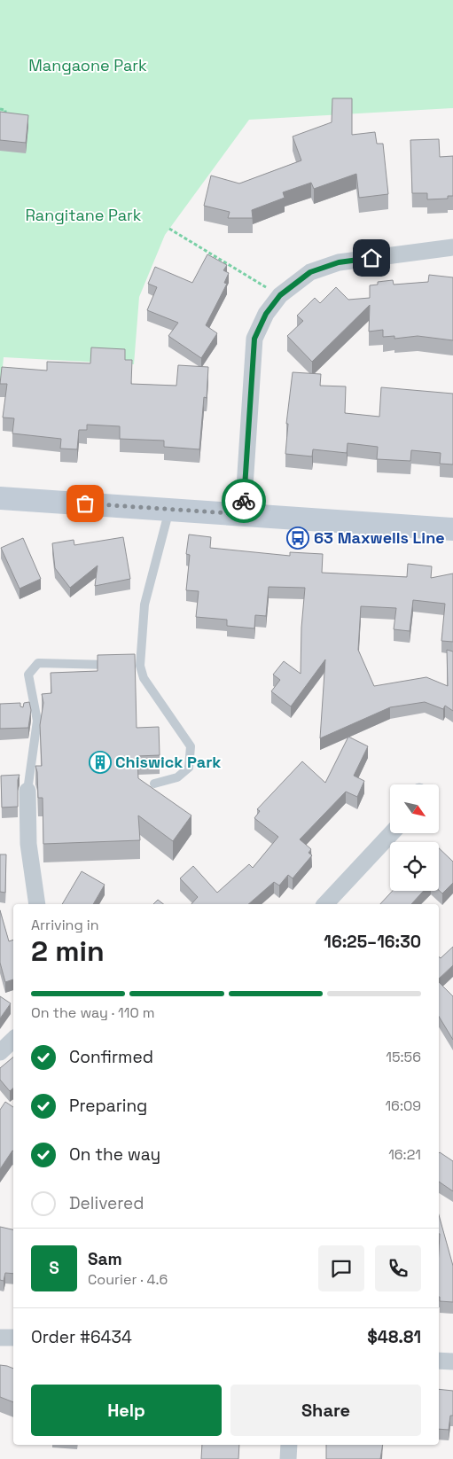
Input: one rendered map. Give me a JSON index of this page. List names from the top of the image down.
{
  "parks": ["Mangaone Park", "Rangitane Park"],
  "places": {
    "bus stop": ["63 Maxwells Line"],
    "building": ["Chiswick Park"]
  },
  "north": "bottom right",
  "page": {
    "heading": ["2 min", "Arriving in", "16:25–16:30"],
    "panel": [
      "Sam",
      "Courier · 4.6",
      "Order #6434",
      "$48.81"
    ],
    "bar": "On the way · 110 m",
    "list": [
      ["Confirmed", "15:56"],
      ["Preparing", "16:09"],
      ["On the way", "16:21"],
      "Delivered"
    ],
    "round": "S",
    "buttons": ["Help", "Share"]
  }
}
